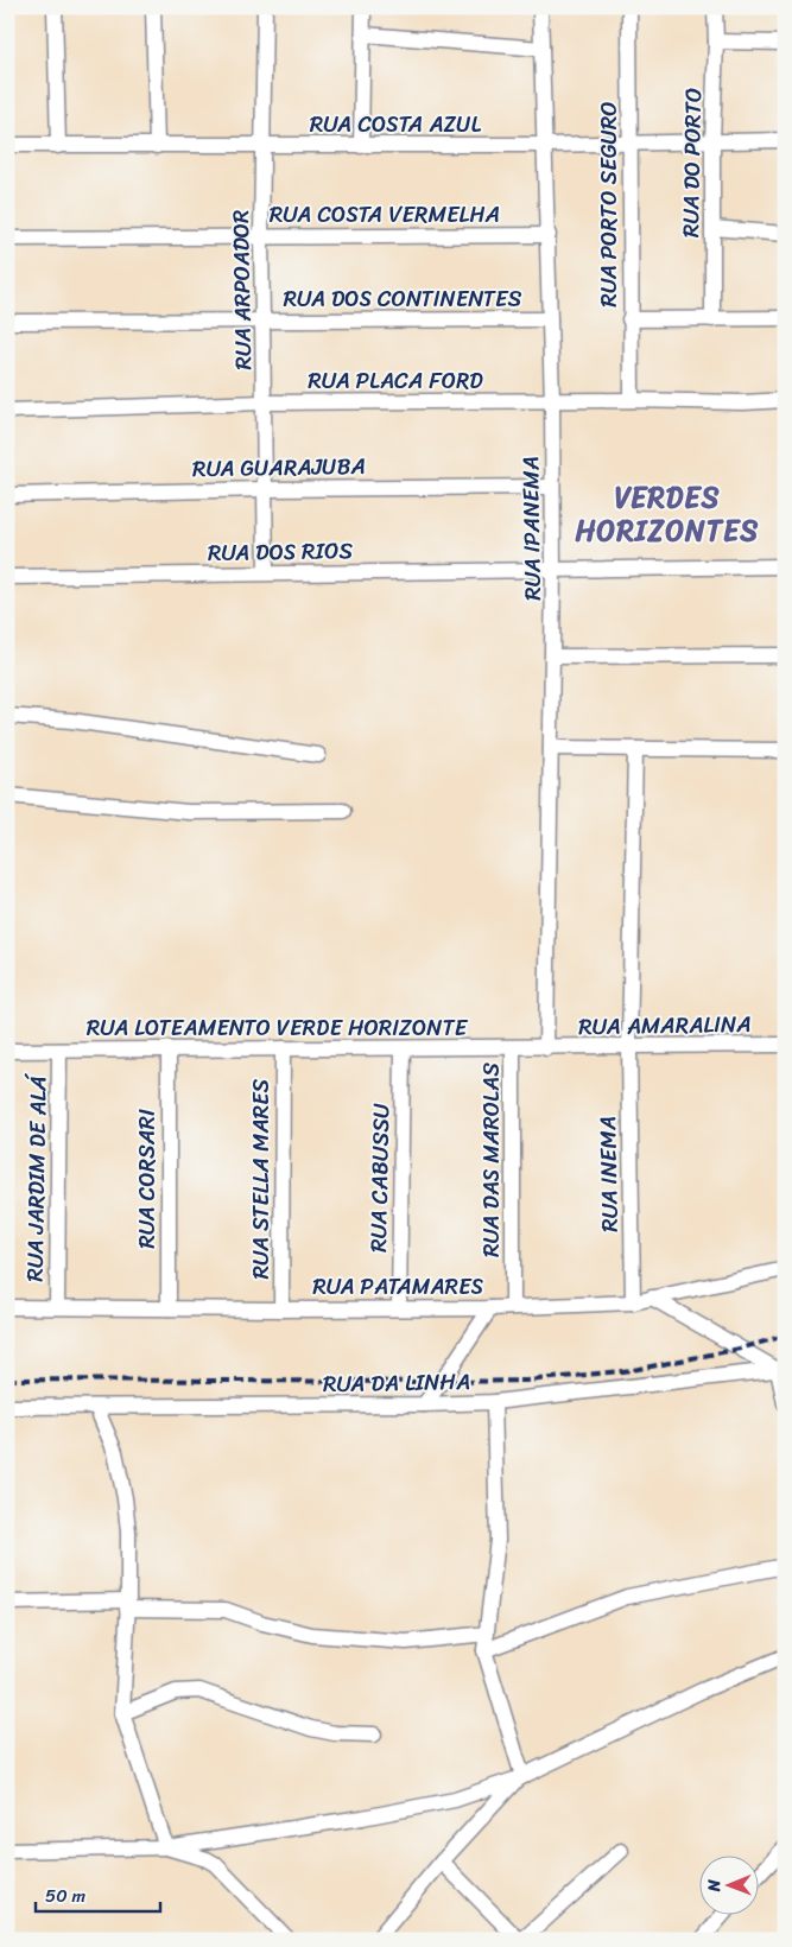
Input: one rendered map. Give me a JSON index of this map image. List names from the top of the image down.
{
  "streets": {
    "street": [
      "RUA COSTA AZUL",
      "RUA DO PORTO",
      "RUA PORTO SEGURO",
      "RUA COSTA VERMELHA",
      "RUA ARPOADOR",
      "RUA DOS CONTINENTES",
      "RUA PLACA FORD",
      "RUA GUARAJUBA",
      "RUA IPANEMA",
      "RUA DOS RIOS",
      "RUA AMARALINA",
      "RUA LOTEAMENTO VERDE HORIZONTE",
      "RUA DAS MAROLAS",
      "RUA INEMA",
      "RUA CABUSSU",
      "RUA JARDIM DE ALÁ",
      "RUA CORSARI",
      "RUA STELLA MARES",
      "RUA PATAMARES",
      "RUA DA LINHA"
    ]
  },
  "crossings": [
    ["RUA COSTA AZUL", "RUA DO PORTO"],
    ["RUA COSTA AZUL", "RUA PORTO SEGURO"],
    ["RUA COSTA AZUL", "RUA ARPOADOR"],
    ["RUA COSTA AZUL", "RUA IPANEMA"],
    ["RUA PORTO SEGURO", "RUA PLACA FORD"],
    ["RUA COSTA VERMELHA", "RUA ARPOADOR"],
    ["RUA COSTA VERMELHA", "RUA IPANEMA"],
    ["RUA ARPOADOR", "RUA DOS CONTINENTES"],
    ["RUA ARPOADOR", "RUA PLACA FORD"],
    ["RUA ARPOADOR", "RUA GUARAJUBA"],
    ["RUA ARPOADOR", "RUA DOS RIOS"],
    ["RUA DOS CONTINENTES", "RUA IPANEMA"],
    ["RUA PLACA FORD", "RUA IPANEMA"],
    ["RUA GUARAJUBA", "RUA IPANEMA"],
    ["RUA IPANEMA", "RUA DOS RIOS"],
    ["RUA IPANEMA", "RUA AMARALINA"],
    ["RUA IPANEMA", "RUA LOTEAMENTO VERDE HORIZONTE"],
    ["RUA AMARALINA", "RUA LOTEAMENTO VERDE HORIZONTE"],
    ["RUA AMARALINA", "RUA INEMA"],
    ["RUA LOTEAMENTO VERDE HORIZONTE", "RUA DAS MAROLAS"],
    ["RUA LOTEAMENTO VERDE HORIZONTE", "RUA CABUSSU"],
    ["RUA LOTEAMENTO VERDE HORIZONTE", "RUA JARDIM DE ALÁ"],
    ["RUA LOTEAMENTO VERDE HORIZONTE", "RUA CORSARI"],
    ["RUA LOTEAMENTO VERDE HORIZONTE", "RUA STELLA MARES"],
    ["RUA DAS MAROLAS", "RUA PATAMARES"],
    ["RUA INEMA", "RUA PATAMARES"],
    ["RUA CABUSSU", "RUA PATAMARES"],
    ["RUA JARDIM DE ALÁ", "RUA PATAMARES"],
    ["RUA CORSARI", "RUA PATAMARES"],
    ["RUA STELLA MARES", "RUA PATAMARES"]
  ],
  "districts": ["VERDES HORIZONTES"],
  "scale_bar": "50 m",
  "north": "left"
}
